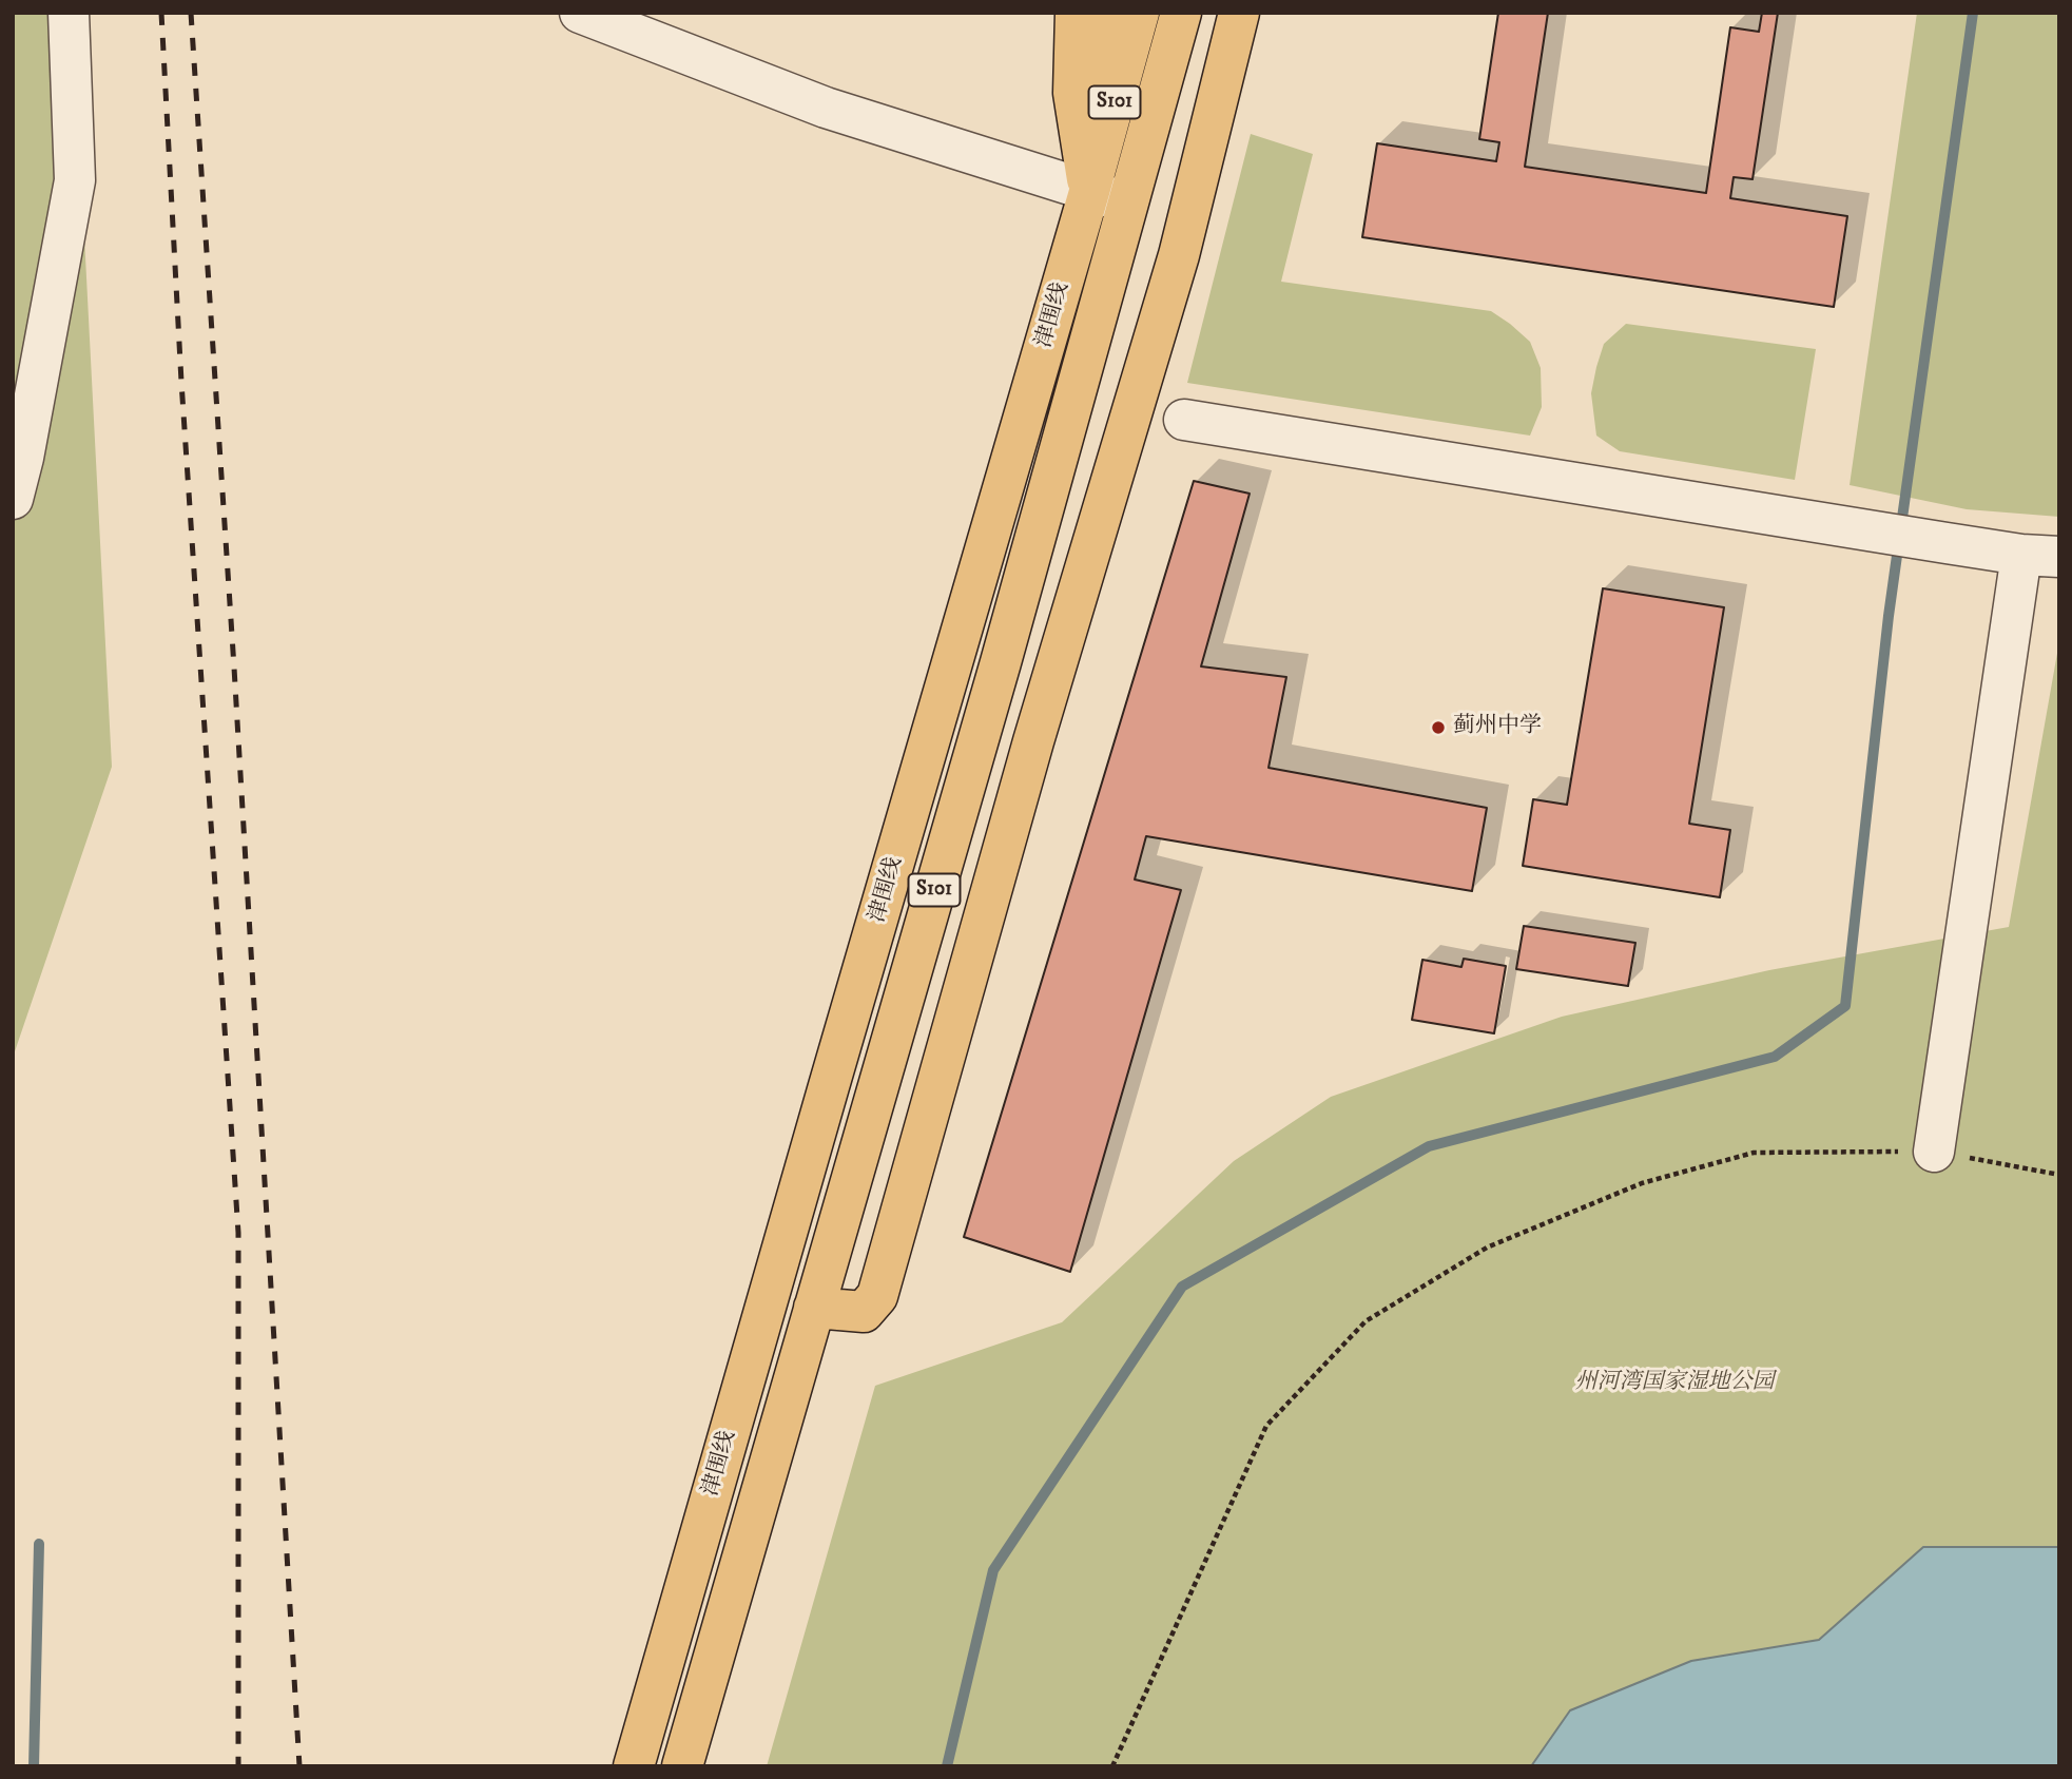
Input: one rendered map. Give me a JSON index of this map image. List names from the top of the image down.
{
  "streets": {
    "main road": ["S101", "津围线"]
  },
  "parks": ["州河湾国家湿地公园"],
  "places": ["蓟州中学"]
}
